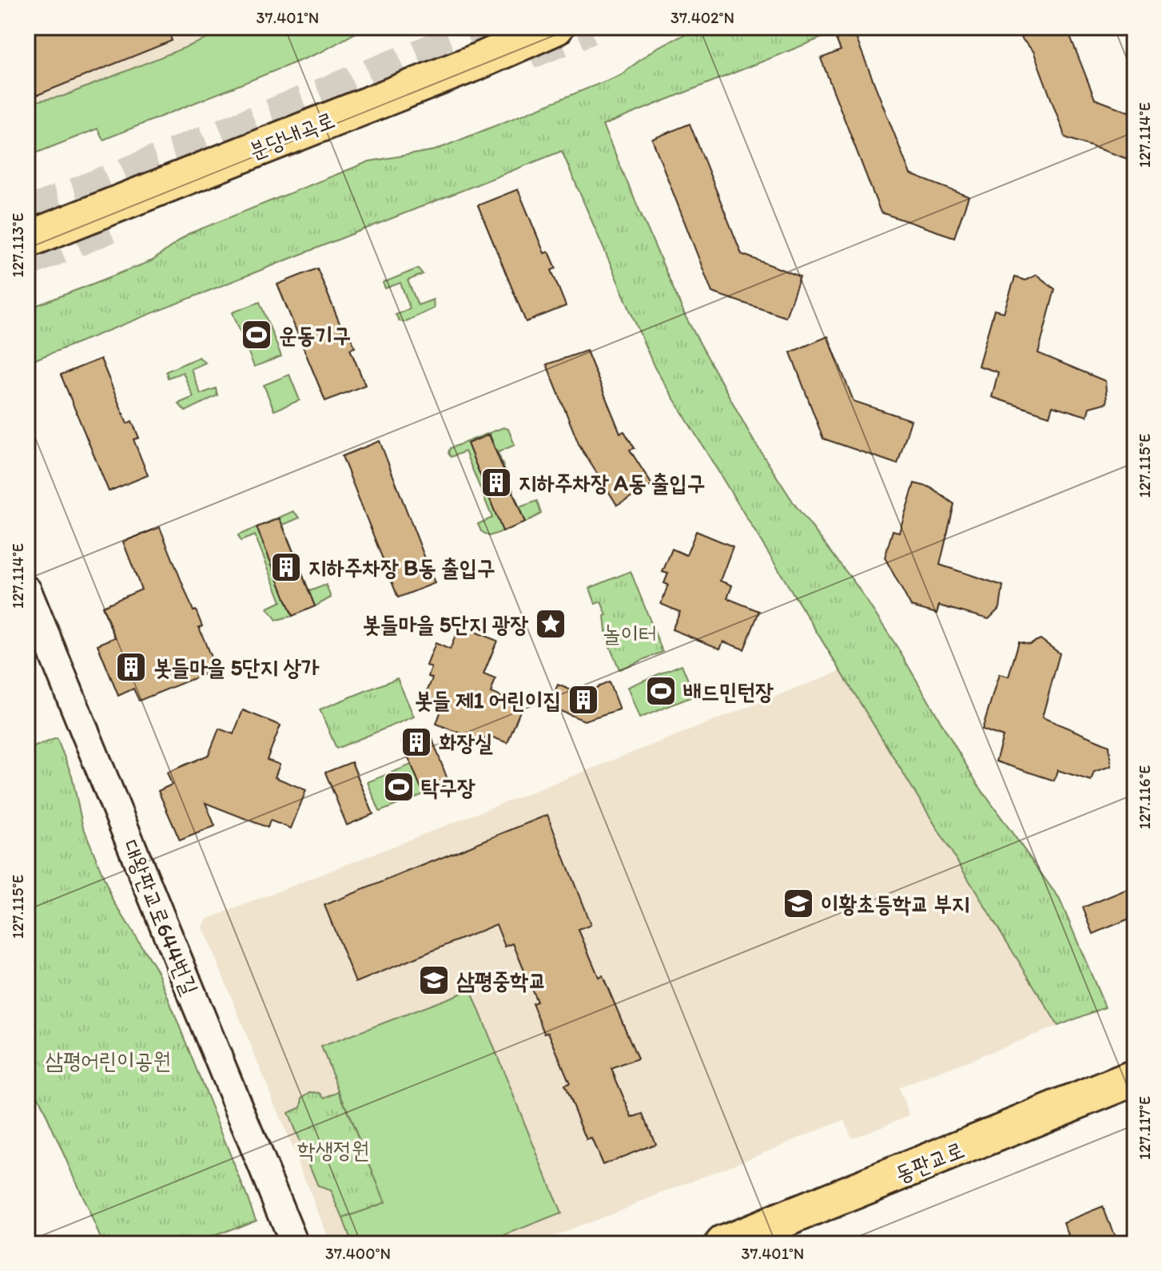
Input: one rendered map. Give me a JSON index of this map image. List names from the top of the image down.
{
  "streets": {
    "main road": ["분당내곡로", "동판교로"],
    "street": ["대왕판교로644번길"]
  },
  "parks": ["놀이터", "삼평어린이공원", "학생정원"],
  "places": {
    "sports": ["운동기구", "배드민턴장", "탁구장"],
    "building": [
      "지하주차장 A동 출입구",
      "지하주차장 B동 출입구",
      "봇들마을 5단지 상가",
      "봇들 제1 어린이집",
      "화장실"
    ],
    "place": ["봇들마을 5단지 광장"],
    "school or university": ["이황초등학교 부지", "삼평중학교"]
  },
  "coordinates": [
    "37.401°N",
    "37.402°N",
    "127.114°E",
    "127.113°E",
    "127.115°E",
    "127.116°E",
    "127.117°E",
    "37.400°N"
  ]
}
